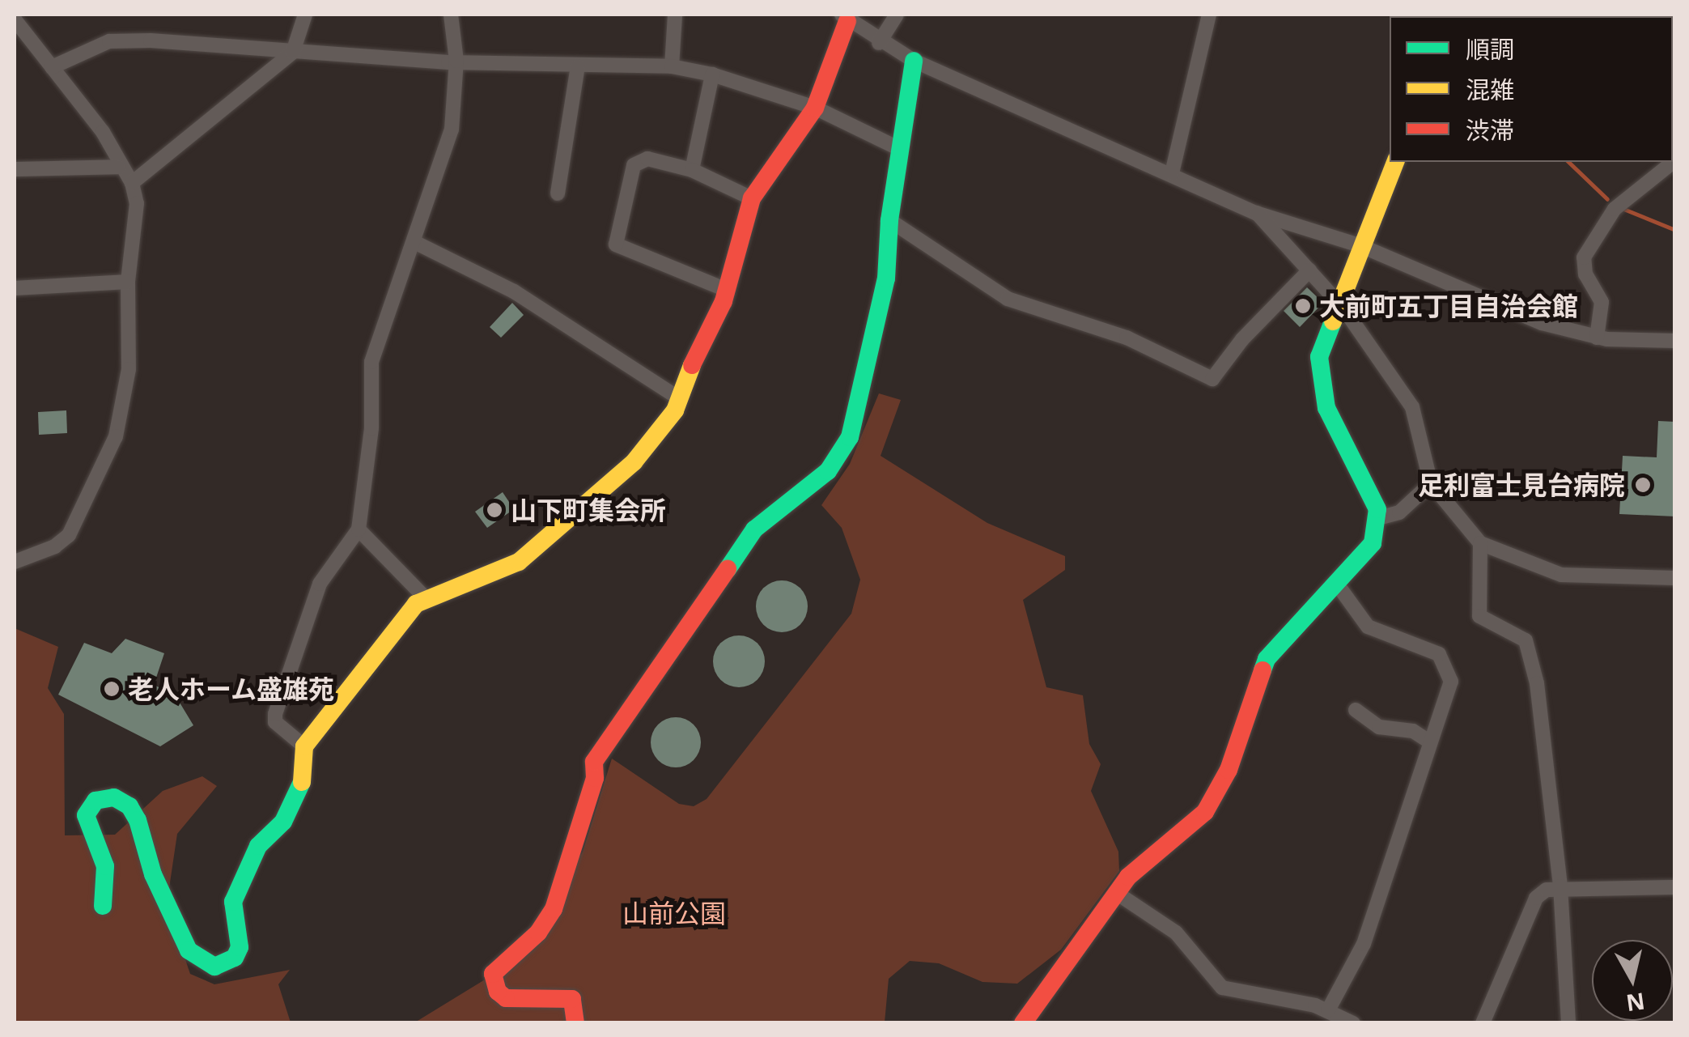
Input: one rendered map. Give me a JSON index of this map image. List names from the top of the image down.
{
  "parks": ["山前公園"],
  "places": [
    "大前町五丁目自治会館",
    "足利富士見台病院",
    "山下町集会所",
    "老人ホーム盛雄苑"
  ],
  "legend": ["順調", "混雑", "渋滞"],
  "north": "bottom"
}
